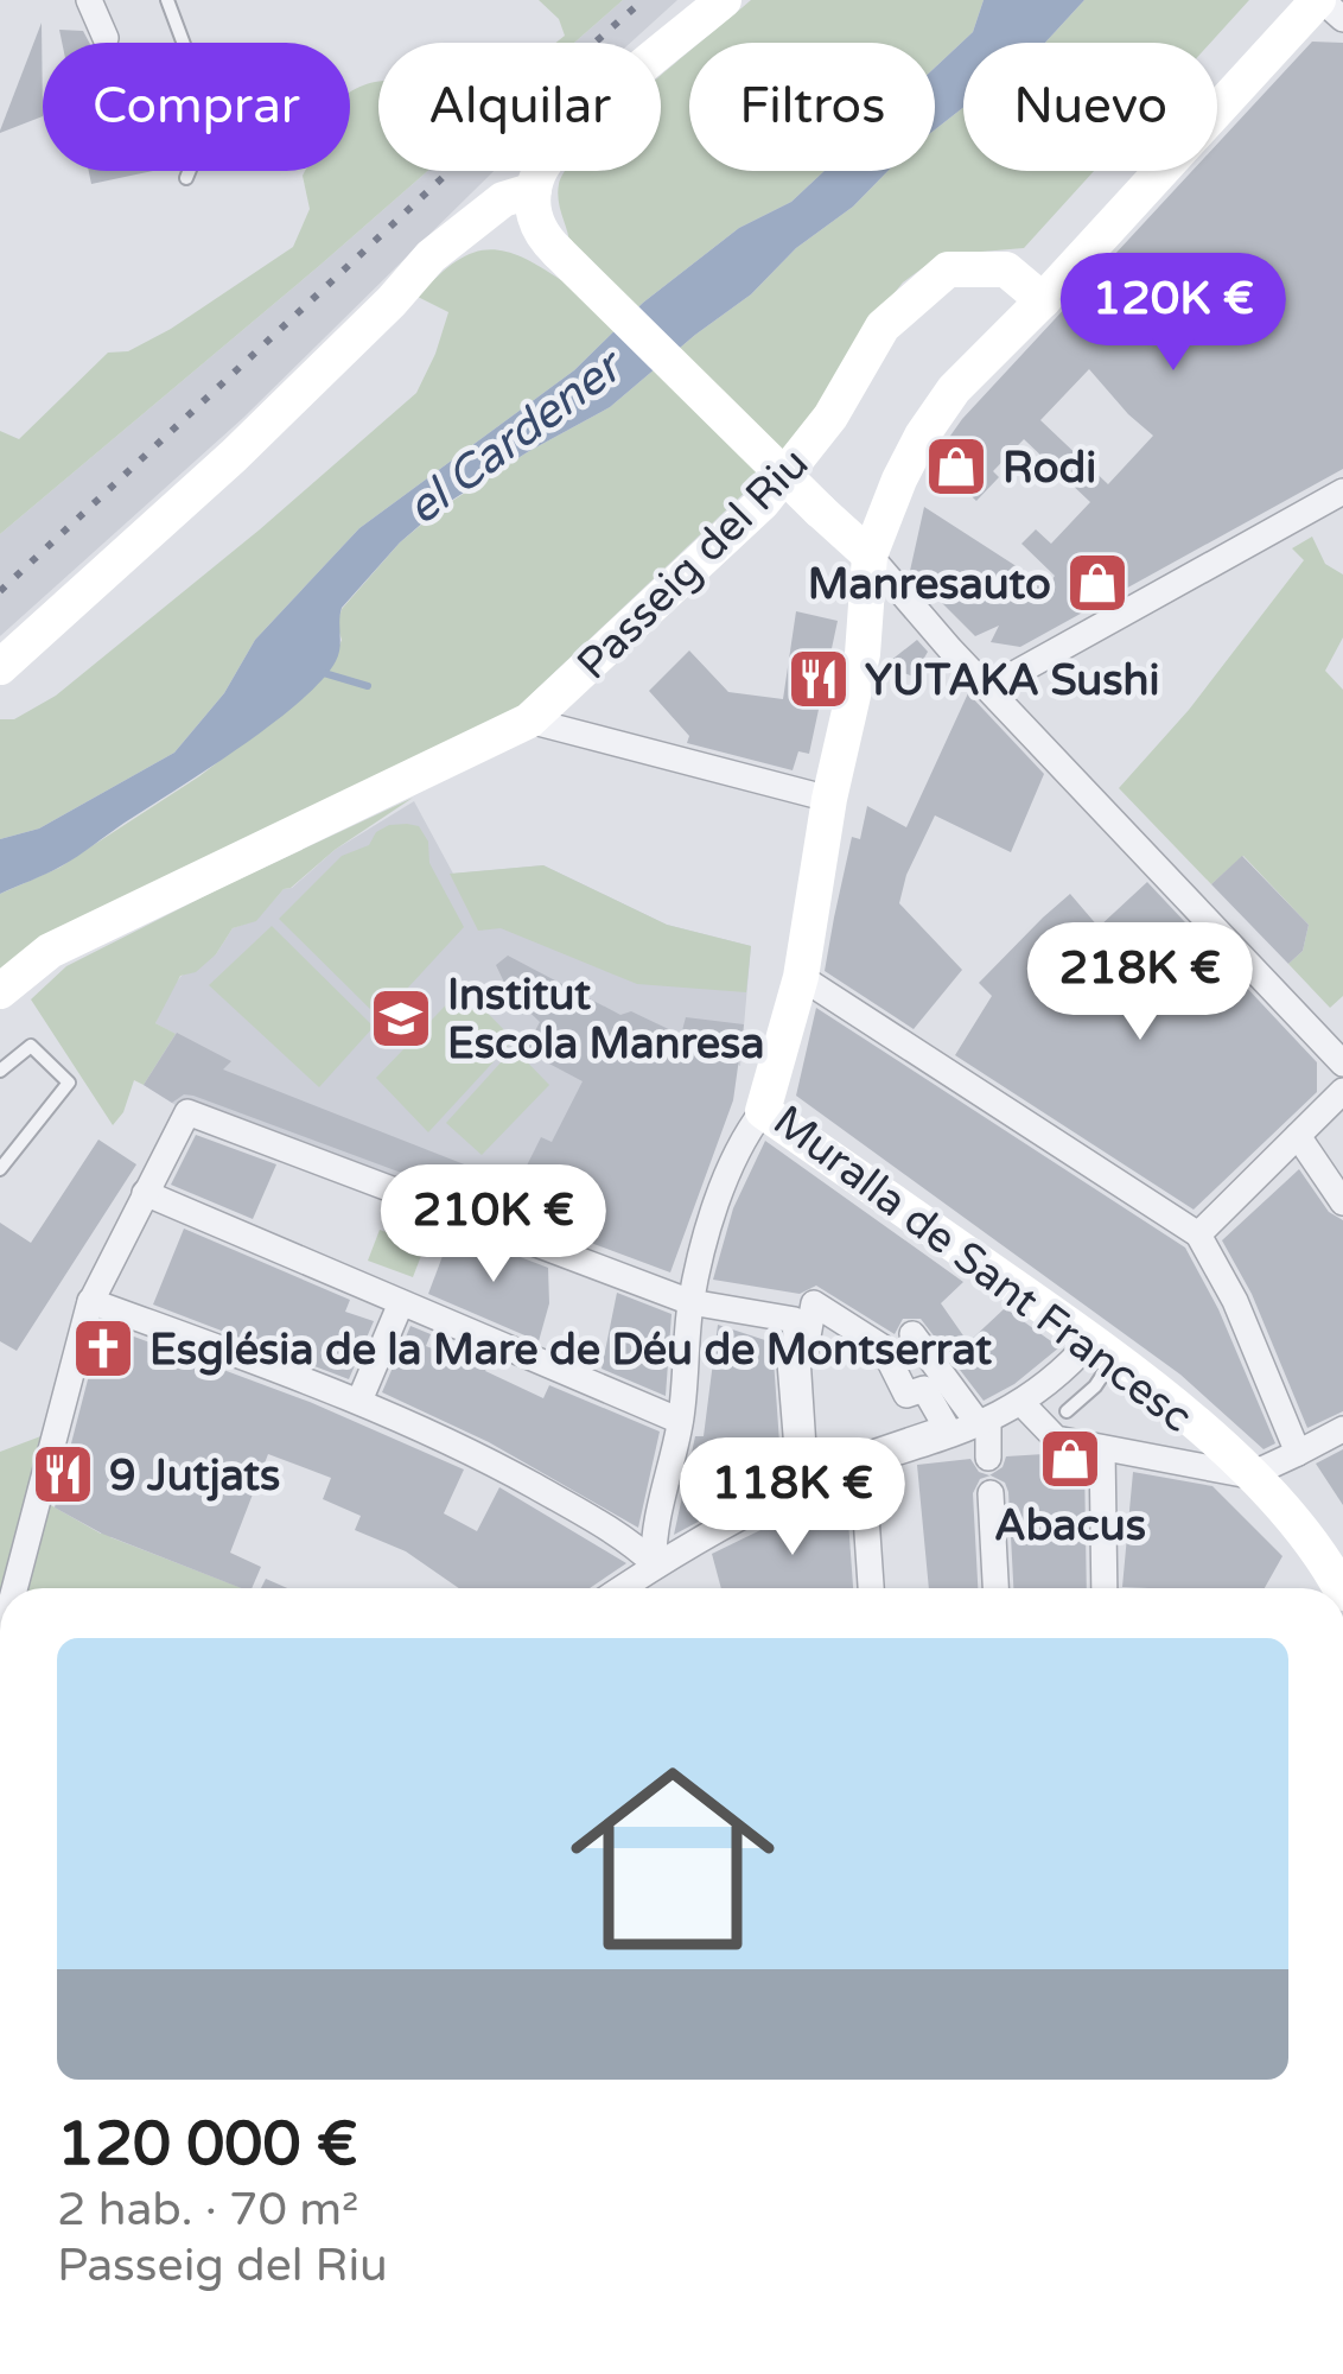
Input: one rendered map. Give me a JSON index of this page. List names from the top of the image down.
{
  "streets": {
    "street": ["Passeig del Riu", "Muralla de Sant Francesc"]
  },
  "crossings": [
    ["Passeig del Riu", "Muralla de Sant Francesc"]
  ],
  "water": ["el Cardener"],
  "places": {
    "shop": ["Rodi", "Manresauto", "Abacus"],
    "restaurant": ["YUTAKA Sushi", "9 Jutjats"],
    "school or university": ["Institut Escola Manresa"],
    "church": ["Església de la Mare de Déu de Montserrat"]
  },
  "page": {
    "chip": [
      "Comprar",
      "Alquilar",
      "Filtros",
      "Nuevo"
    ],
    "price": [
      "120K €",
      "218K €",
      "210K €",
      "118K €"
    ],
    "list": [
      {
        "name": "120 000 €",
        "note": "2 hab. · 70 m² · Passeig del Riu"
      }
    ]
  }
}
